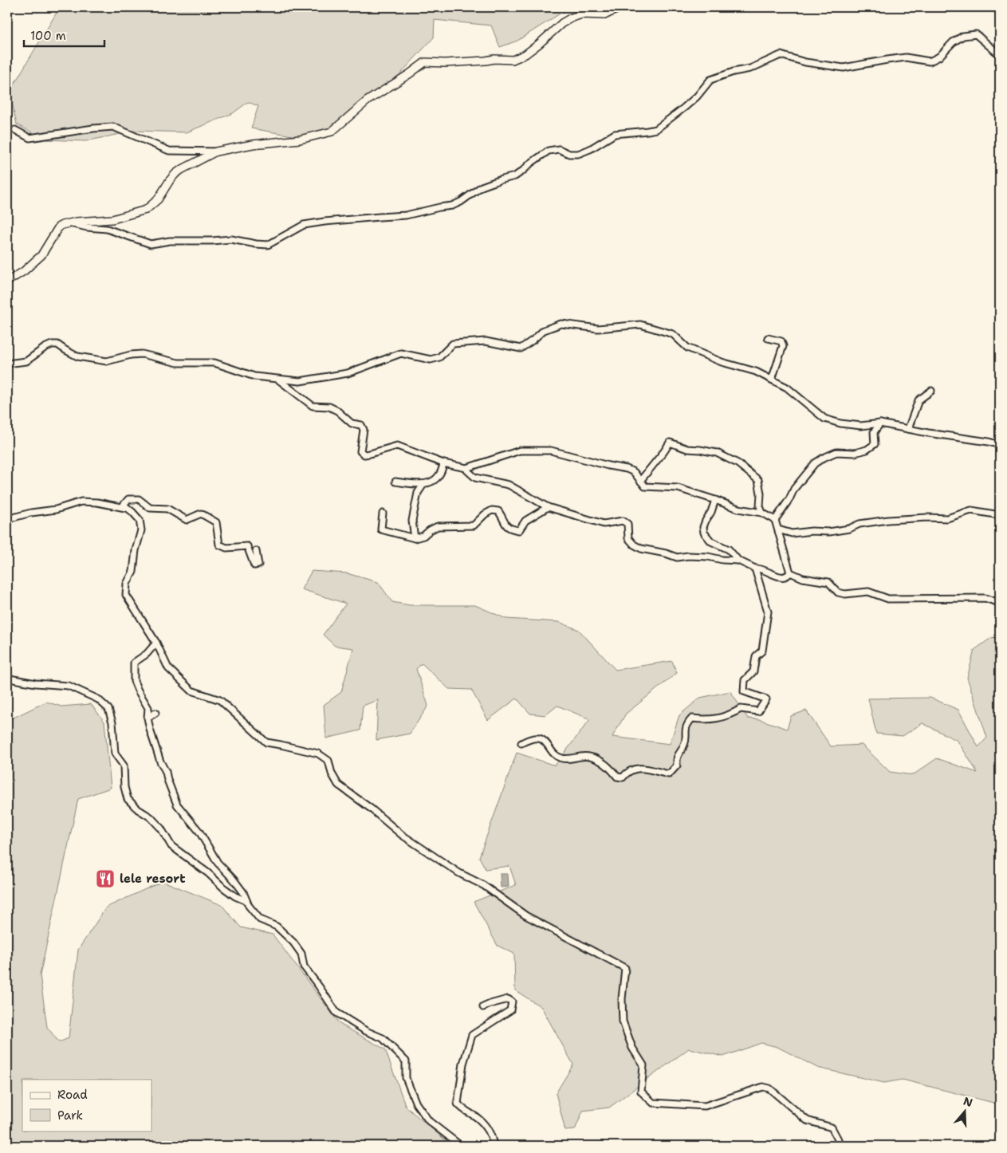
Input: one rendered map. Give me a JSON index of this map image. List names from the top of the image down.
{
  "places": {
    "restaurant": ["lele resort"]
  },
  "legend": ["Road", "Park"],
  "scale_bar": "100 m",
  "north": "top"
}
